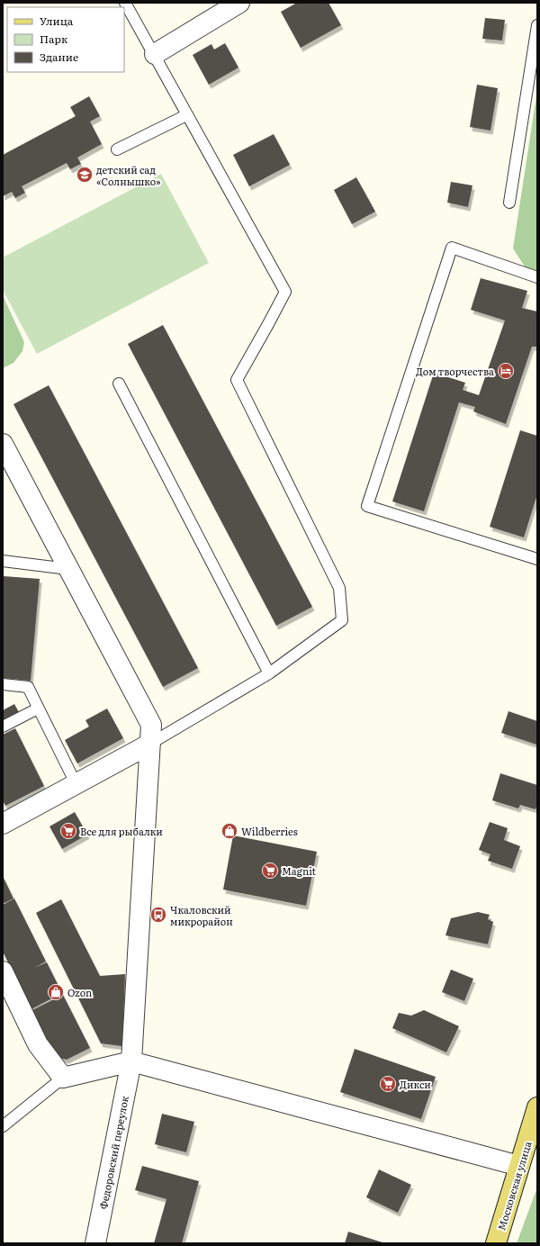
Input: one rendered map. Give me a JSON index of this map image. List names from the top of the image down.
{
  "streets": {
    "main road": ["Московская улица"],
    "street": ["Федоровский переулок"]
  },
  "places": {
    "school or university": ["детский сад «Солнышко»"],
    "hotel": ["Дом творчества"],
    "supermarket": ["Все для рыбалки", "Magnit", "Дикси"],
    "shop": ["Wildberries", "Ozon"],
    "bus stop": ["Чкаловский микрорайон"]
  },
  "legend": ["Улица", "Парк", "Здание"]
}
